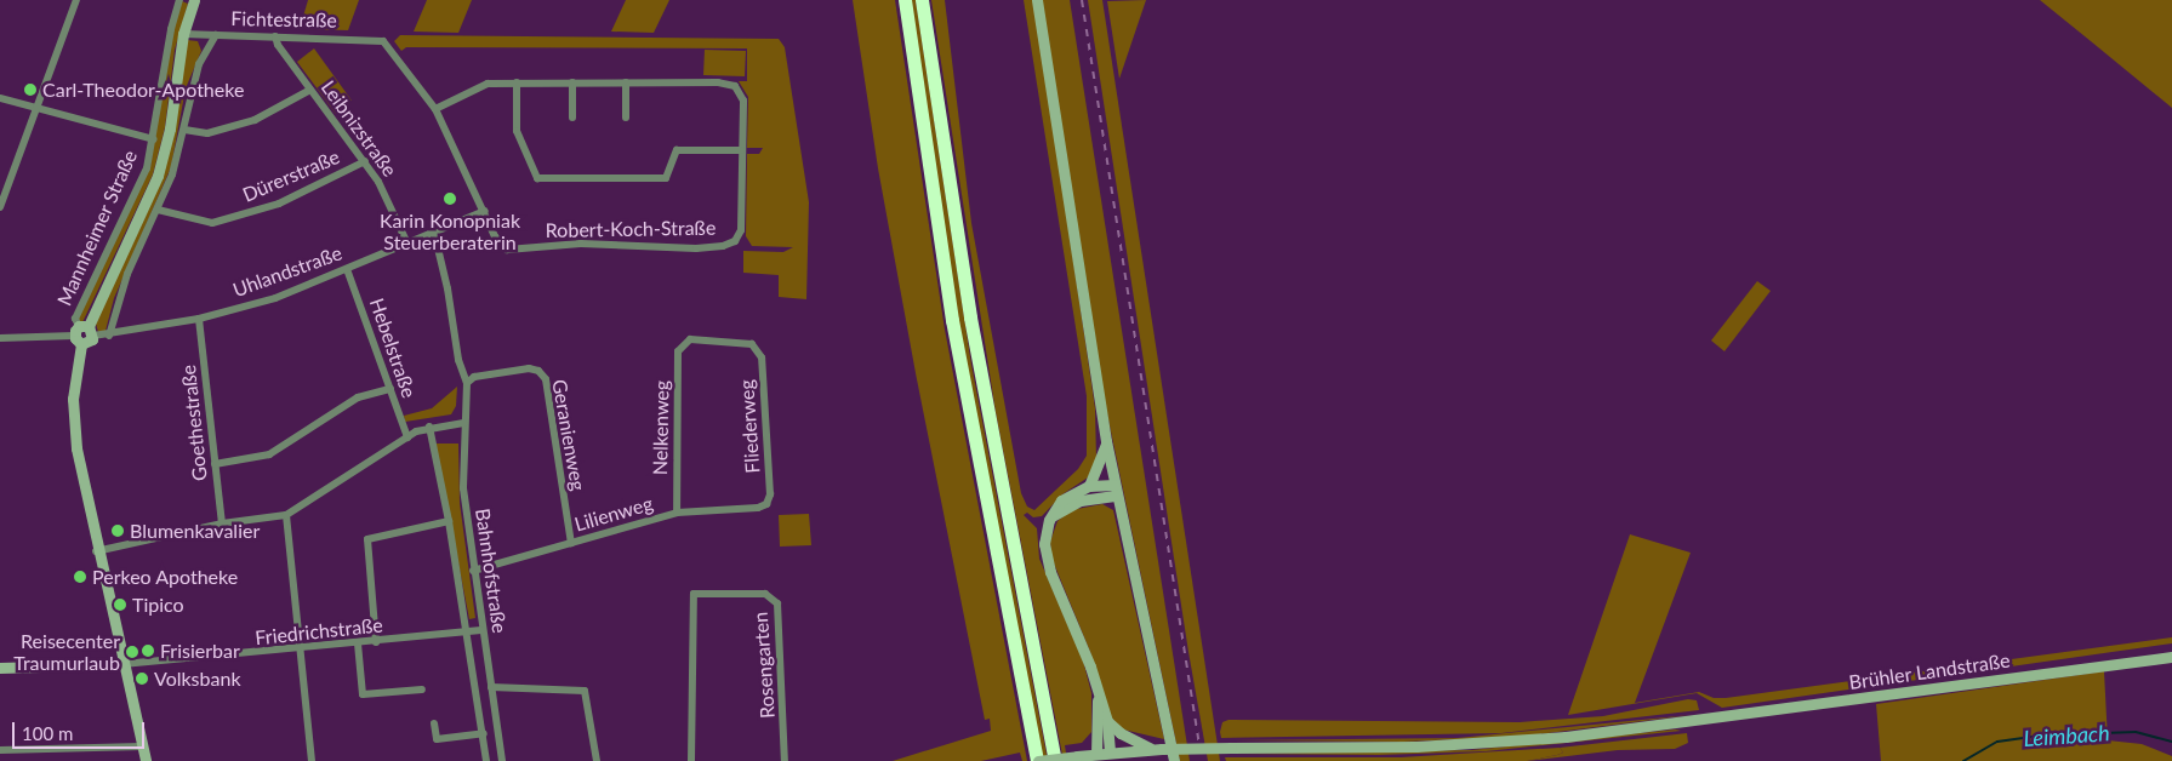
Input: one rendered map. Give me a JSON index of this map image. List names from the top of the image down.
{
  "streets": {
    "main road": ["Mannheimer Straße", "Brühler Landstraße"],
    "street": [
      "Fichtestraße",
      "Leibnizstraße",
      "Dürerstraße",
      "Robert-Koch-Straße",
      "Uhlandstraße",
      "Hebelstraße",
      "Goethestraße",
      "Fliederweg",
      "Nelkenweg",
      "Geranienweg",
      "Lilienweg",
      "Bahnhofstraße",
      "Friedrichstraße",
      "Rosengarten"
    ]
  },
  "crossings": [
    ["Fichtestraße", "Leibnizstraße"],
    ["Fichtestraße", "Mannheimer Straße"],
    ["Leibnizstraße", "Dürerstraße"],
    ["Leibnizstraße", "Uhlandstraße"],
    ["Mannheimer Straße", "Uhlandstraße"],
    ["Mannheimer Straße", "Friedrichstraße"],
    ["Robert-Koch-Straße", "Uhlandstraße"],
    ["Uhlandstraße", "Hebelstraße"],
    ["Uhlandstraße", "Goethestraße"],
    ["Fliederweg", "Nelkenweg"],
    ["Fliederweg", "Lilienweg"],
    ["Nelkenweg", "Lilienweg"],
    ["Geranienweg", "Lilienweg"],
    ["Geranienweg", "Bahnhofstraße"],
    ["Lilienweg", "Bahnhofstraße"],
    ["Bahnhofstraße", "Friedrichstraße"]
  ],
  "water": ["Leimbach"],
  "places": [
    "Carl-Theodor-Apotheke",
    "Karin Konopniak Steuerberaterin",
    "Blumenkavalier",
    "Perkeo Apotheke",
    "Tipico",
    "Frisierbar",
    "Reisecenter Traumurlaub",
    "Volksbank"
  ],
  "scale_bar": "100 m"
}
